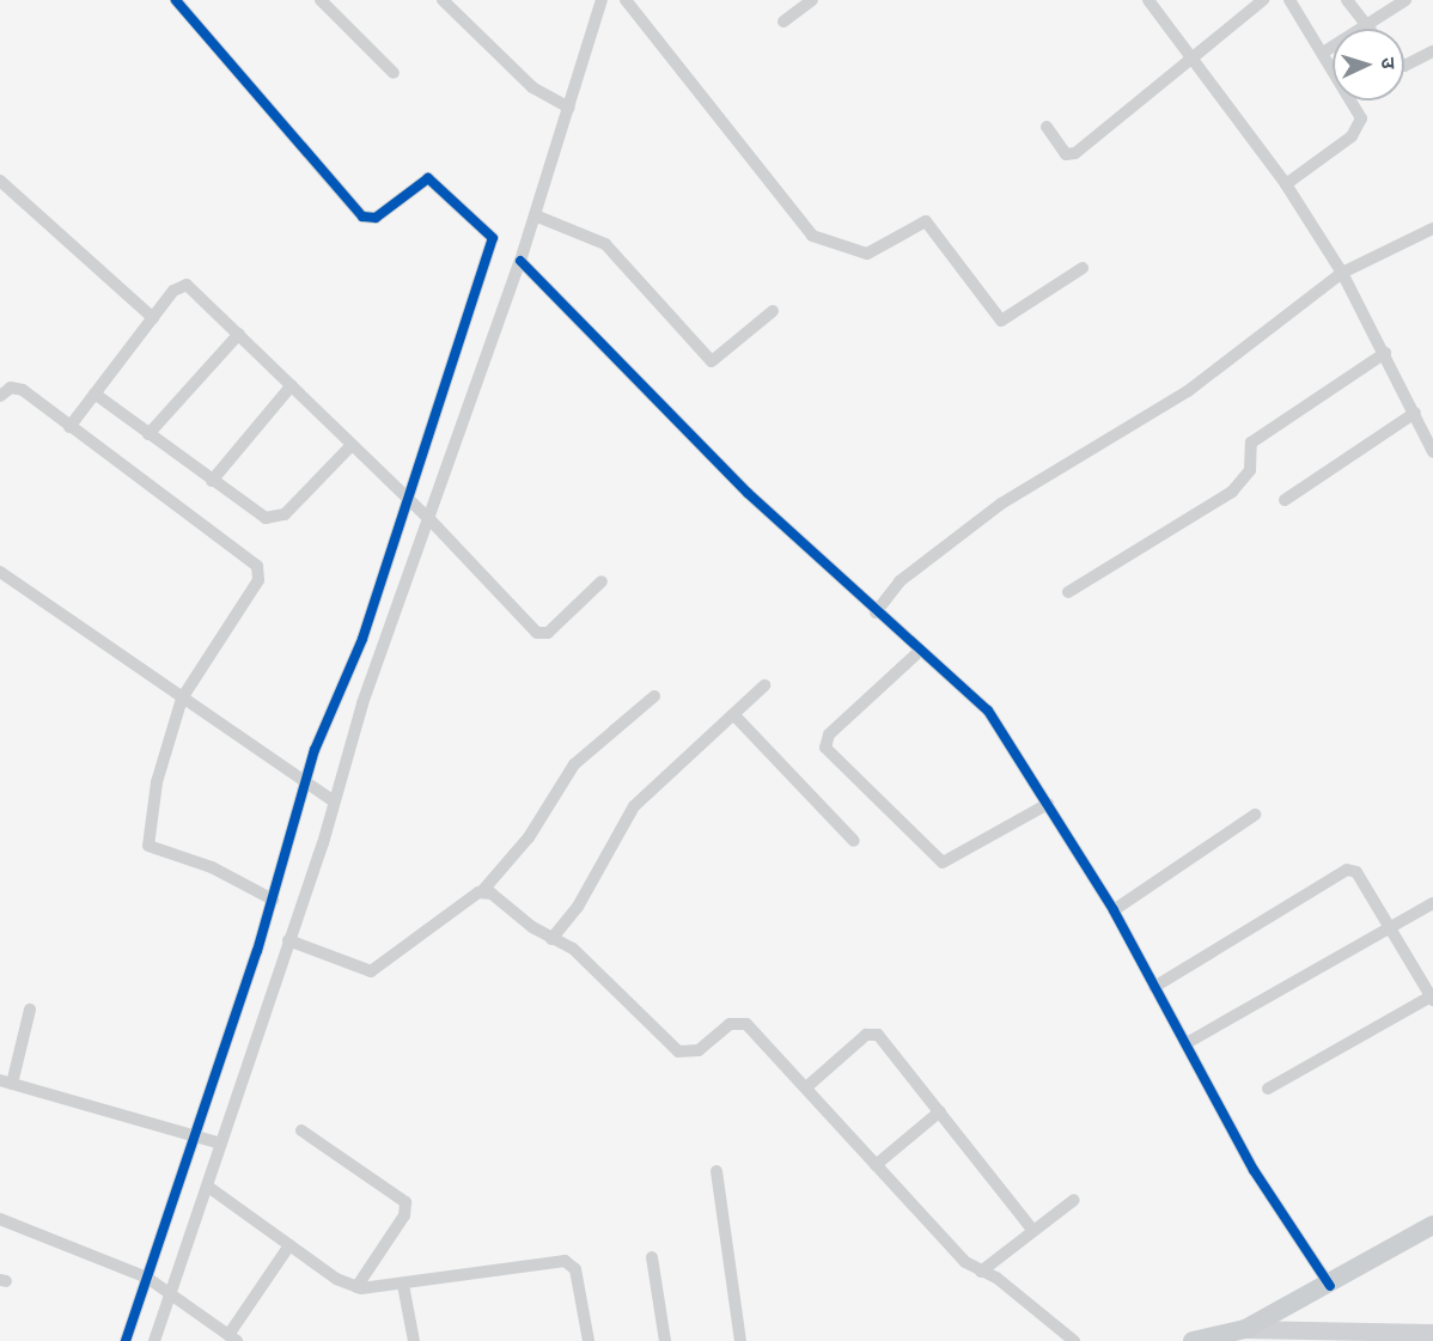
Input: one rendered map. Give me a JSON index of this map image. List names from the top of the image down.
{
  "north": "right"
}
